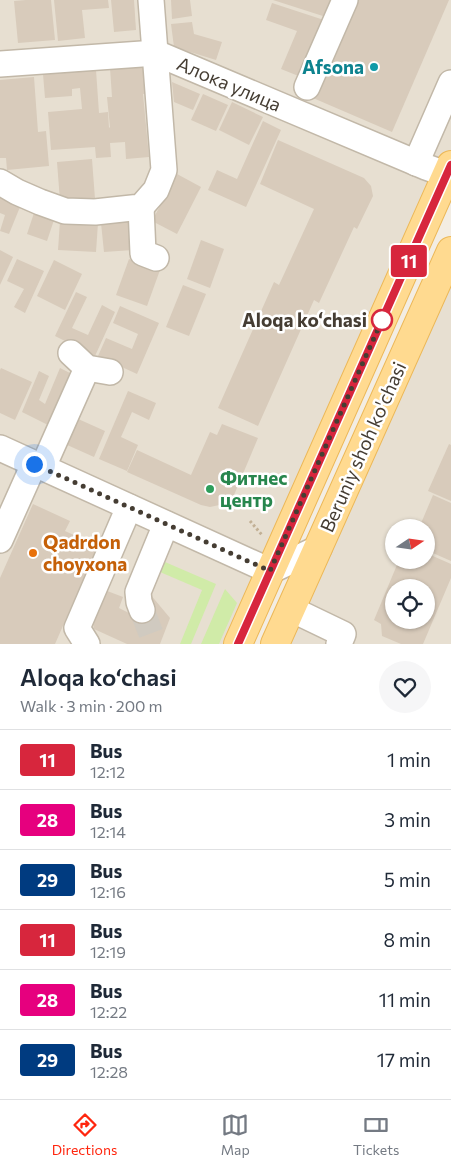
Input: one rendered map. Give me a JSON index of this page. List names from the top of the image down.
{
  "streets": {
    "main road": ["Beruniy shoh ko'chasi"],
    "street": ["Алока улица"]
  },
  "crossings": [
    ["Алока улица", "Beruniy shoh ko'chasi"]
  ],
  "places": [
    "Afsona",
    "Aloqa ko‘chasi",
    "Фитнес центр",
    "Qadrdon choyxona"
  ],
  "lines": ["bus line 11"],
  "north": "right",
  "page": {
    "on_map": "11",
    "heading": ["Aloqa ko‘chasi", "Walk · 3 min · 200 m"],
    "list": [
      {
        "mark": "11",
        "name": "Bus",
        "note": "12:12",
        "value": "1 min"
      },
      {
        "mark": "28",
        "name": "Bus",
        "note": "12:14",
        "value": "3 min"
      },
      {
        "mark": "29",
        "name": "Bus",
        "note": "12:16",
        "value": "5 min"
      },
      {
        "mark": "11",
        "name": "Bus",
        "note": "12:19",
        "value": "8 min"
      },
      {
        "mark": "28",
        "name": "Bus",
        "note": "12:22",
        "value": "11 min"
      },
      {
        "mark": "29",
        "name": "Bus",
        "note": "12:28",
        "value": "17 min"
      }
    ],
    "tabs": ["Directions", "Map", "Tickets"]
  }
}
